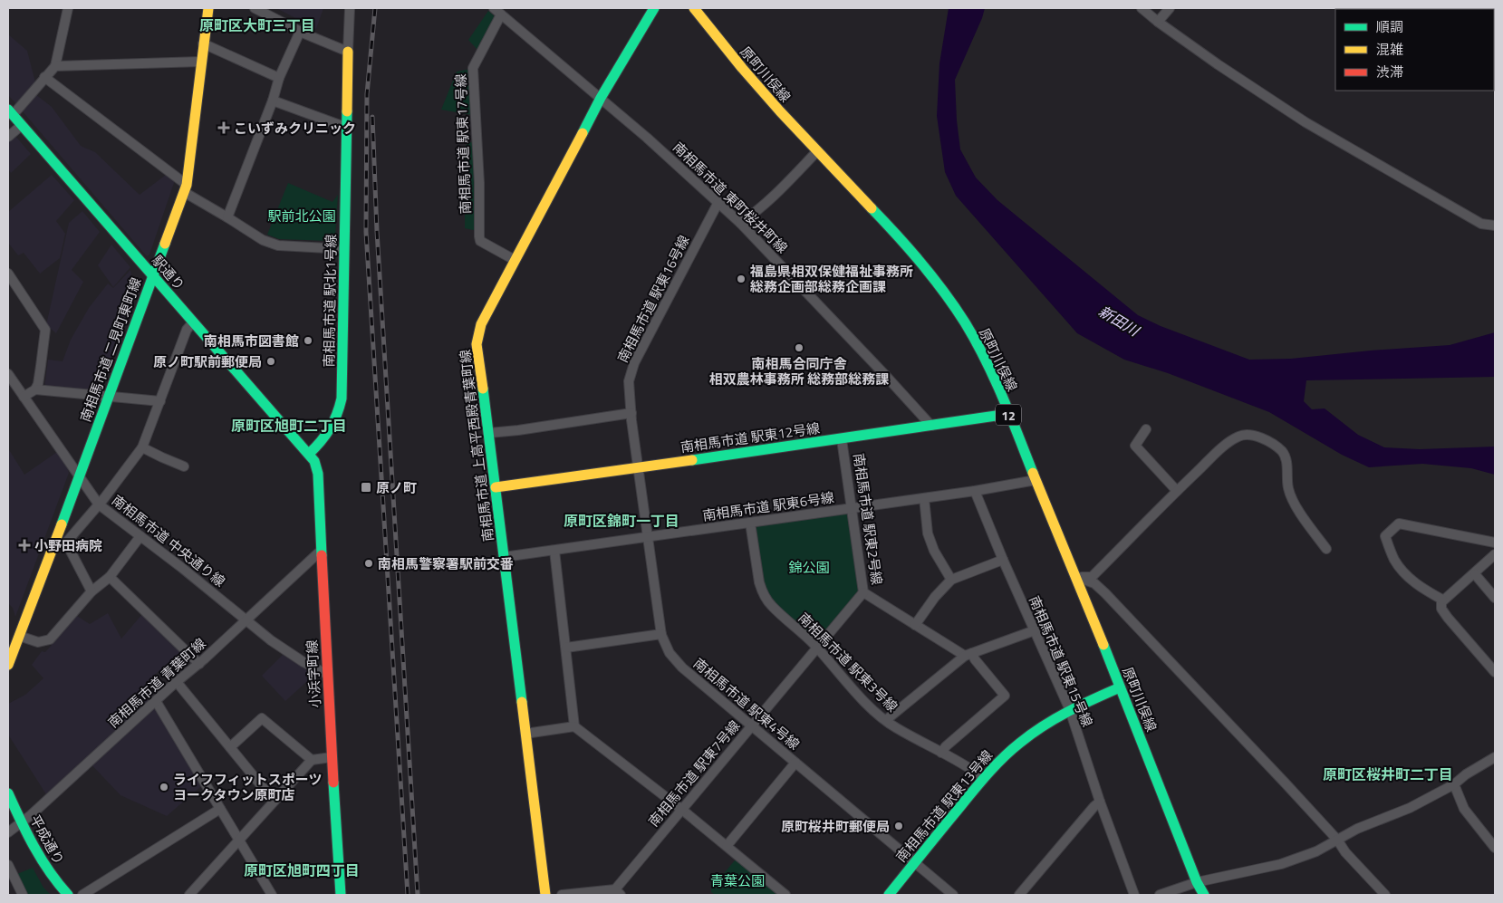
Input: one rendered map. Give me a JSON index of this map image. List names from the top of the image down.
{
  "streets": {
    "street": [
      "原町川俣線",
      "南相馬市道 駅東17号線",
      "南相馬市道 東町桜井町線",
      "駅通り",
      "南相馬市道 駅東16号線",
      "南相馬市道 駅北1号線",
      "南相馬市道 二見町東町線",
      "12",
      "南相馬市道 駅東12号線",
      "南相馬市道 上高平西殿青葉町線",
      "南相馬市道 駅東6号線",
      "南相馬市道 駅東2号線",
      "南相馬市道 中央通り線",
      "南相馬市道 駅東15号線",
      "南相馬市道 駅東3号線",
      "小浜字町線",
      "南相馬市道 青葉町線",
      "南相馬市道 駅東4号線",
      "南相馬市道 駅東7号線",
      "南相馬市道 駅東13号線",
      "平成通り"
    ]
  },
  "crossings": [
    ["原町川俣線", "南相馬市道 駅東12号線"],
    ["原町川俣線", "南相馬市道 駅東6号線"],
    ["原町川俣線", "南相馬市道 駅東13号線"],
    ["南相馬市道 駅東17号線", "南相馬市道 東町桜井町線"],
    ["南相馬市道 駅東17号線", "南相馬市道 上高平西殿青葉町線"],
    ["南相馬市道 東町桜井町線", "南相馬市道 駅東16号線"],
    ["南相馬市道 東町桜井町線", "南相馬市道 駅東12号線"],
    ["南相馬市道 東町桜井町線", "南相馬市道 上高平西殿青葉町線"],
    ["駅通り", "南相馬市道 駅北1号線"],
    ["駅通り", "南相馬市道 二見町東町線"],
    ["駅通り", "小浜字町線"],
    ["南相馬市道 駅東16号線", "南相馬市道 駅東12号線"],
    ["南相馬市道 駅東16号線", "南相馬市道 駅東4号線"],
    ["南相馬市道 駅北1号線", "小浜字町線"],
    ["南相馬市道 二見町東町線", "南相馬市道 中央通り線"],
    ["南相馬市道 駅東12号線", "南相馬市道 上高平西殿青葉町線"],
    ["南相馬市道 駅東12号線", "南相馬市道 駅東2号線"],
    ["南相馬市道 駅東12号線", "南相馬市道 駅東4号線"],
    ["南相馬市道 上高平西殿青葉町線", "南相馬市道 駅東6号線"],
    ["南相馬市道 駅東6号線", "南相馬市道 駅東2号線"],
    ["南相馬市道 駅東6号線", "南相馬市道 駅東15号線"],
    ["南相馬市道 駅東6号線", "南相馬市道 駅東3号線"],
    ["南相馬市道 駅東6号線", "南相馬市道 駅東4号線"],
    ["南相馬市道 駅東2号線", "南相馬市道 駅東7号線"],
    ["南相馬市道 中央通り線", "小浜字町線"],
    ["南相馬市道 中央通り線", "南相馬市道 青葉町線"],
    ["南相馬市道 駅東15号線", "南相馬市道 駅東13号線"],
    ["南相馬市道 駅東3号線", "南相馬市道 駅東7号線"],
    ["南相馬市道 駅東3号線", "南相馬市道 駅東13号線"],
    ["小浜字町線", "南相馬市道 青葉町線"],
    ["南相馬市道 青葉町線", "平成通り"],
    ["南相馬市道 駅東4号線", "南相馬市道 駅東7号線"],
    ["南相馬市道 駅東4号線", "南相馬市道 駅東13号線"]
  ],
  "districts": [
    "原町区大町三丁目",
    "原町区旭町二丁目",
    "原町区錦町一丁目",
    "原町区桜井町二丁目",
    "原町区旭町四丁目"
  ],
  "water": ["新田川"],
  "parks": ["駅前北公園", "錦公園", "青葉公園"],
  "places": {
    "health": ["こいずみクリニック", "小野田病院"],
    "other": [
      "福島県相双保健福祉事務所 総務企画部総務企画課",
      "南相馬市図書館",
      "南相馬合同庁舎 相双農林事務所 総務部総務課",
      "原ノ町駅前郵便局",
      "南相馬警察署駅前交番",
      "ライフフィットスポーツ ヨークタウン原町店",
      "原町桜井町郵便局"
    ],
    "transit": ["原ノ町"]
  },
  "legend": ["順調", "混雑", "渋滞"]
}
